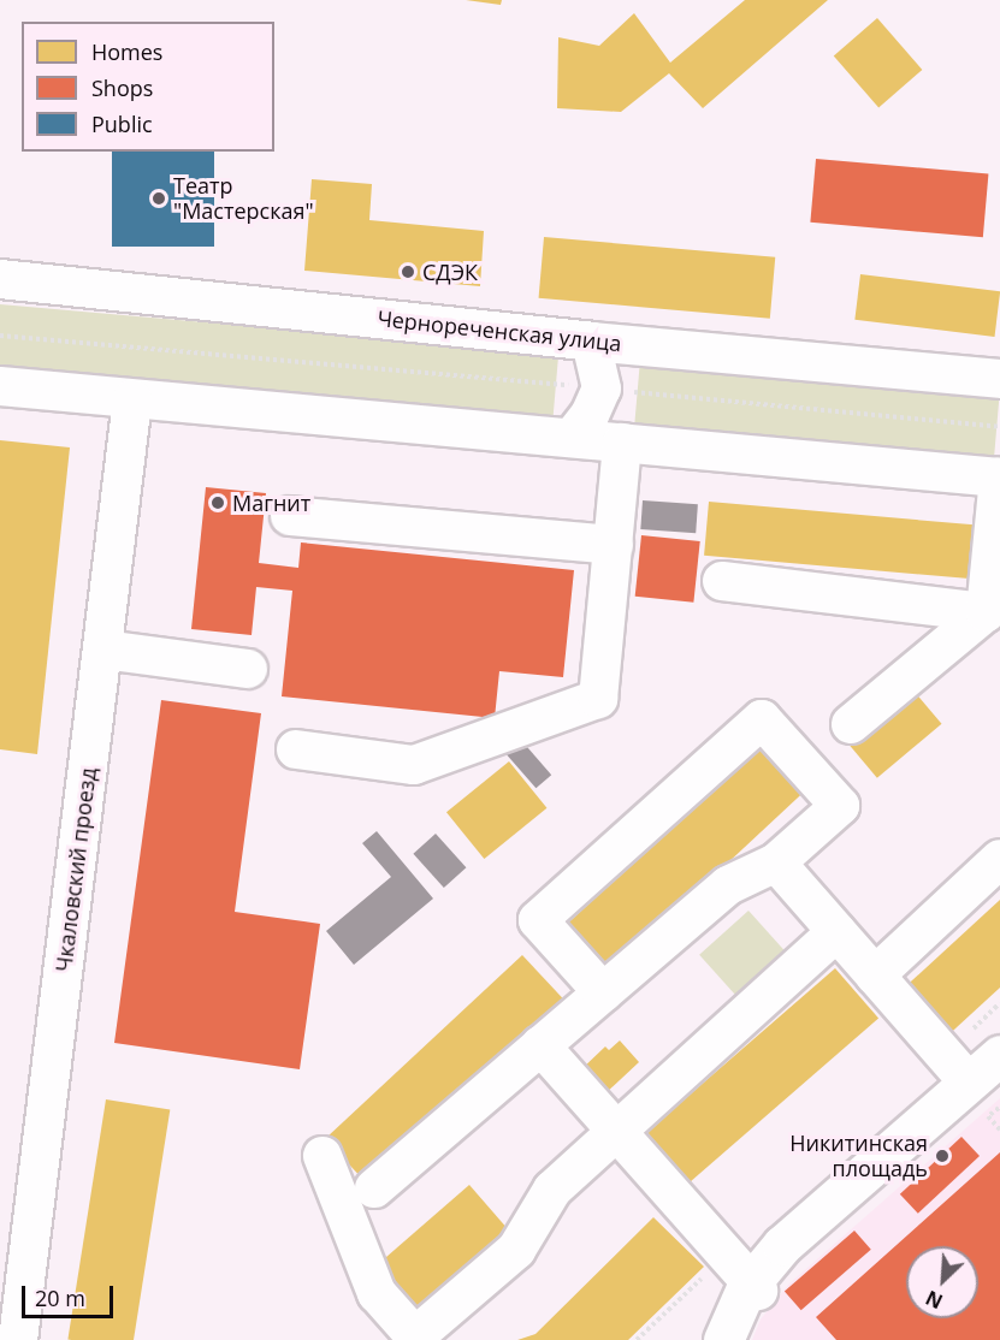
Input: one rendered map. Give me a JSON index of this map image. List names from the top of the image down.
{
  "streets": {
    "street": ["Чернореченская улица", "Чкаловский проезд"]
  },
  "places": [
    "Театр \"Мастерская\"",
    "СДЭК",
    "Магнит",
    "Никитинская площадь"
  ],
  "legend": ["Homes", "Shops", "Public"],
  "scale_bar": "20 m",
  "north": "bottom left"
}
